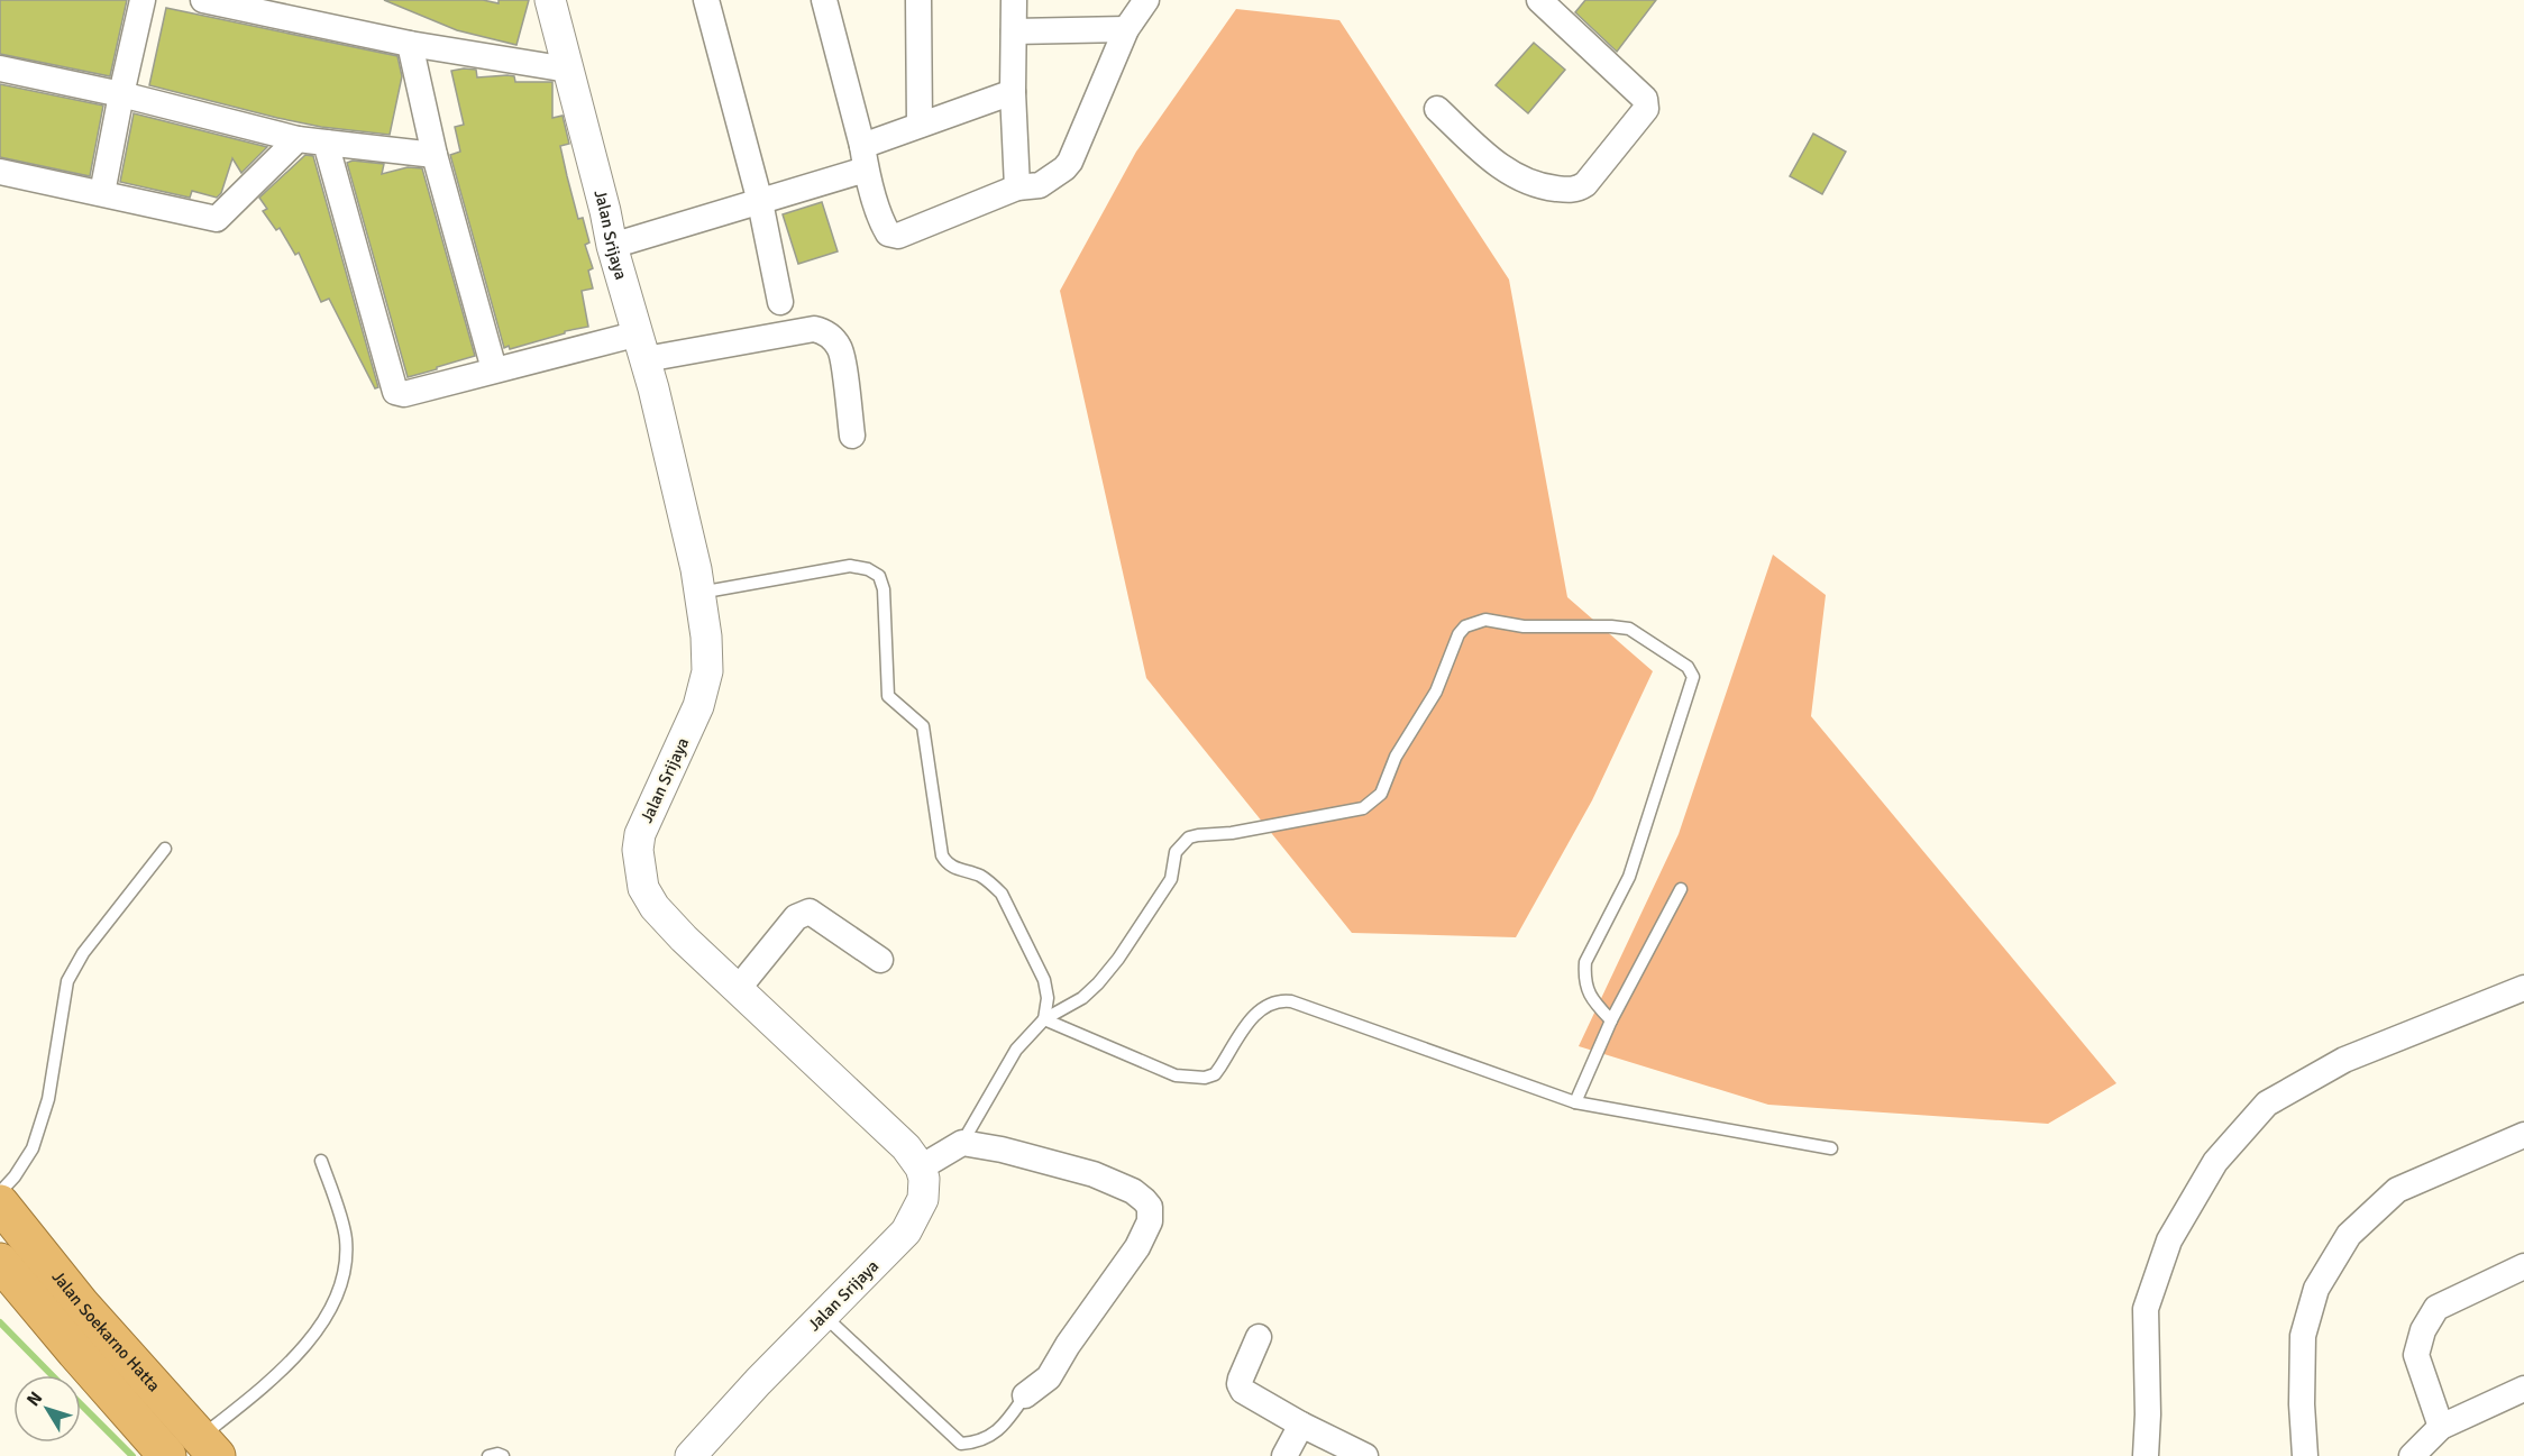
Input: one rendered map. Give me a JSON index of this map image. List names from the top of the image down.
{
  "streets": {
    "highway": ["Jalan Soekarno Hatta"],
    "street": ["Jalan Srijaya"]
  },
  "north": "top left"
}
